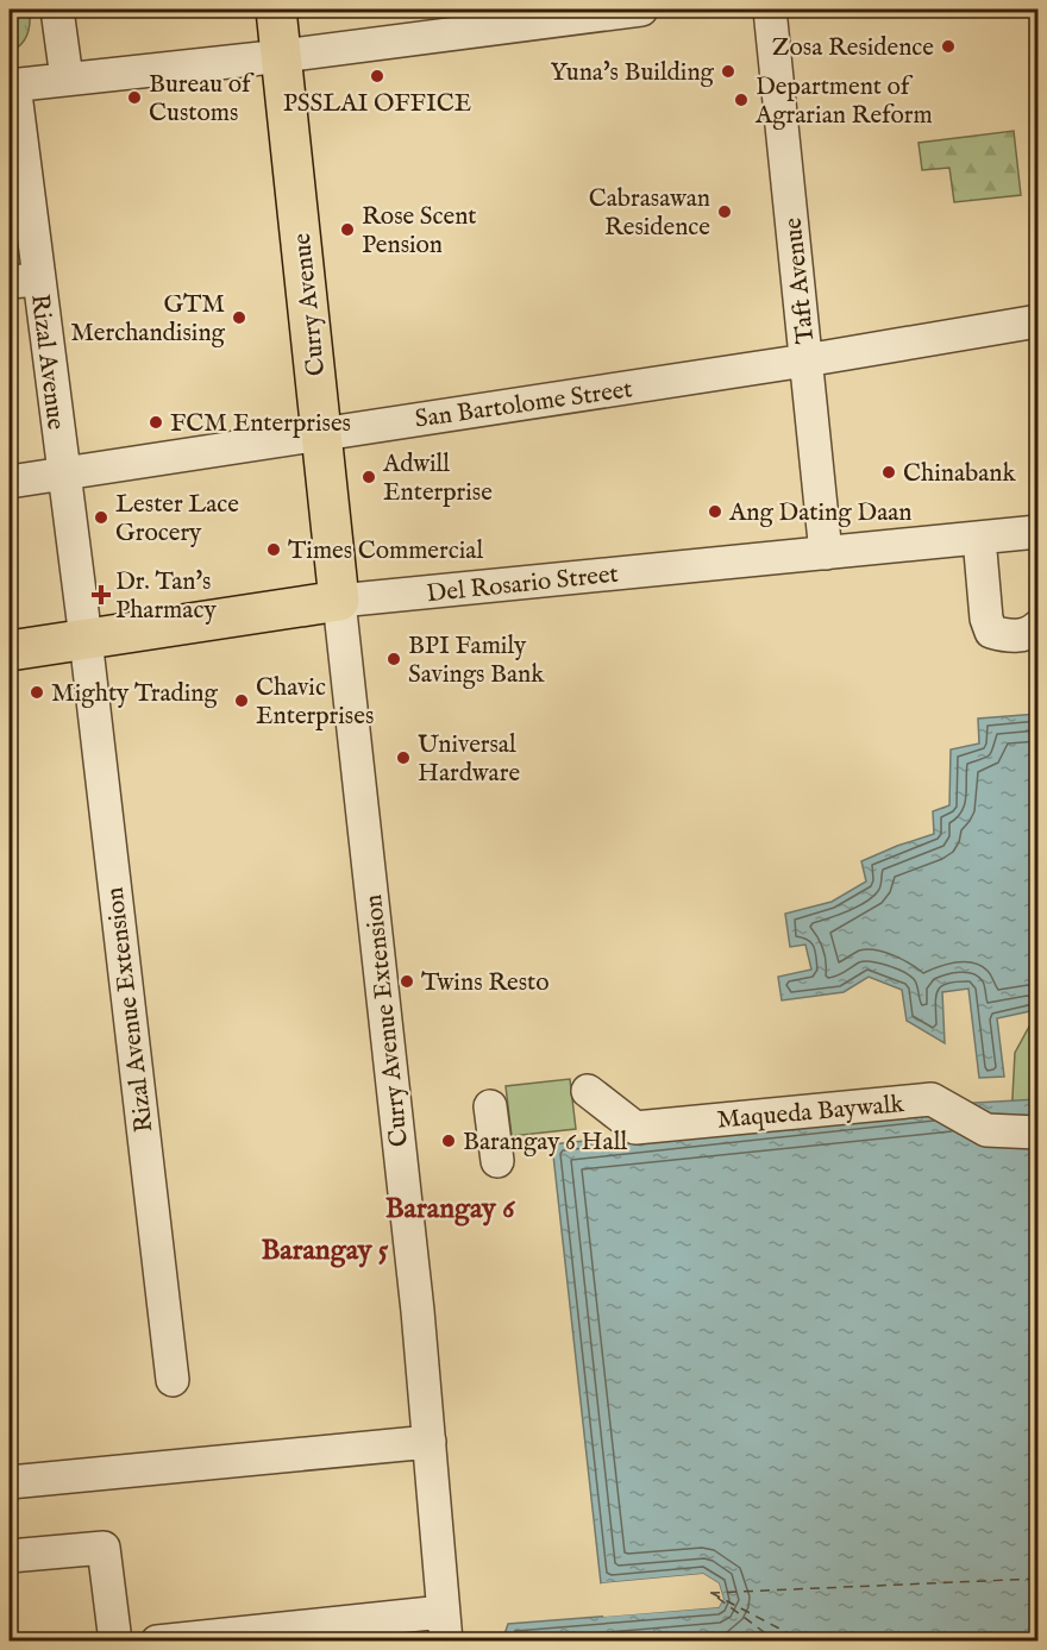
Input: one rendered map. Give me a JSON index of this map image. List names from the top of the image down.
{
  "streets": {
    "main road": ["Curry Avenue", "Del Rosario Street"],
    "street": [
      "Taft Avenue",
      "Rizal Avenue",
      "San Bartolome Street",
      "Rizal Avenue Extension",
      "Curry Avenue Extension",
      "Maqueda Baywalk"
    ]
  },
  "crossings": [
    ["Taft Avenue", "San Bartolome Street"],
    ["Taft Avenue", "Del Rosario Street"],
    ["Curry Avenue", "San Bartolome Street"],
    ["Curry Avenue", "Del Rosario Street"],
    ["Curry Avenue", "Curry Avenue Extension"],
    ["Rizal Avenue", "San Bartolome Street"],
    ["Rizal Avenue", "Del Rosario Street"],
    ["Rizal Avenue", "Rizal Avenue Extension"],
    ["Del Rosario Street", "Rizal Avenue Extension"],
    ["Del Rosario Street", "Curry Avenue Extension"]
  ],
  "districts": ["Barangay 6", "Barangay 5"],
  "places": {
    "other": [
      "Zosa Residence",
      "Yuna's Building",
      "PSSLAI OFFICE",
      "Bureau of Customs",
      "Department of Agrarian Reform",
      "Cabrasawan Residence",
      "Rose Scent Pension",
      "GTM Merchandising",
      "FCM Enterprises",
      "Chinabank",
      "Adwill Enterprise",
      "Ang Dating Daan",
      "Lester Lace Grocery",
      "Times Commercial",
      "BPI Family Savings Bank",
      "Mighty Trading",
      "Chavic Enterprises",
      "Universal Hardware",
      "Twins Resto",
      "Barangay 6 Hall"
    ],
    "health": ["Dr. Tan's Pharmacy"]
  }
}
